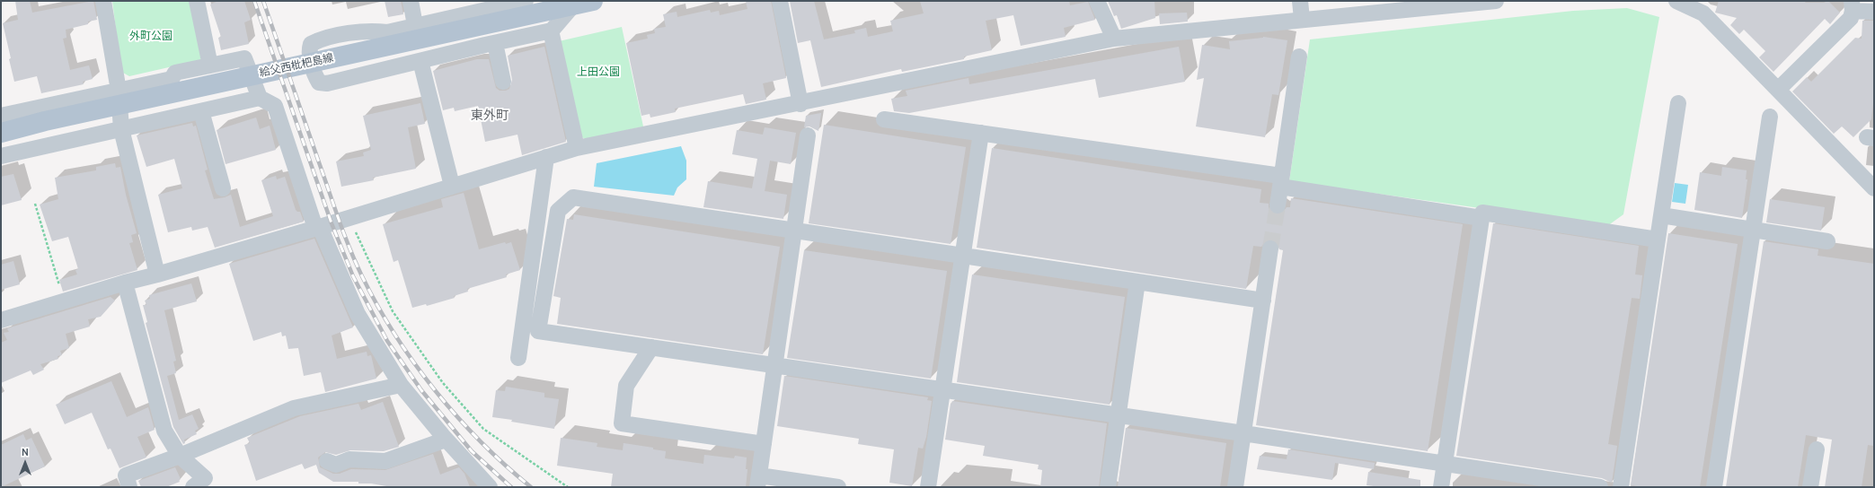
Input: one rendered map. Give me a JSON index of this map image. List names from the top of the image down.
{
  "streets": {
    "main road": ["給父西枇杷島線"]
  },
  "districts": ["東外町"],
  "parks": ["外町公園", "上田公園"],
  "north": "top"
}
